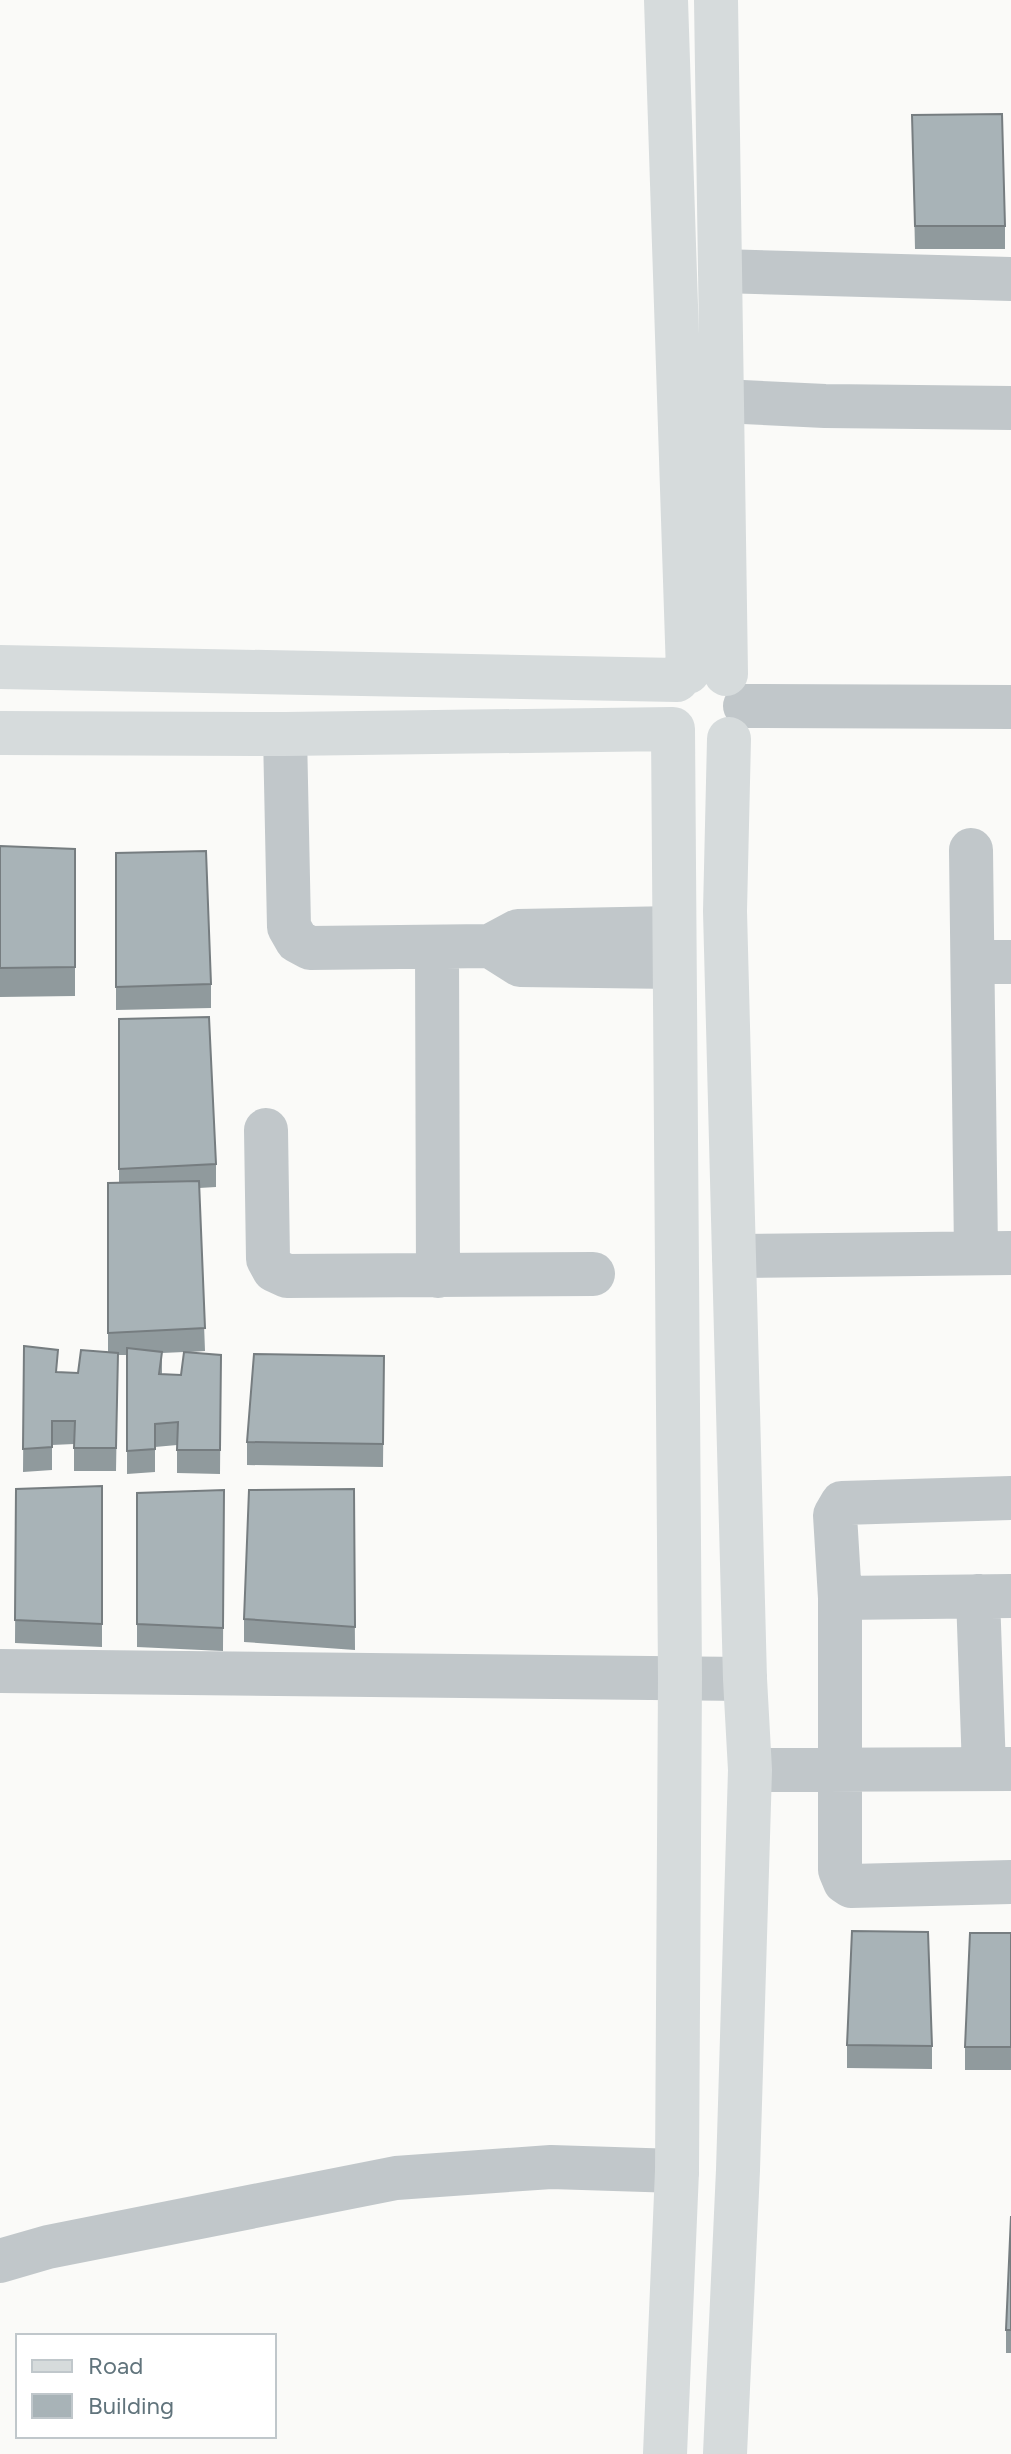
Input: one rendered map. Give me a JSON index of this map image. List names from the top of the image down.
{
  "legend": ["Road", "Building"]
}
